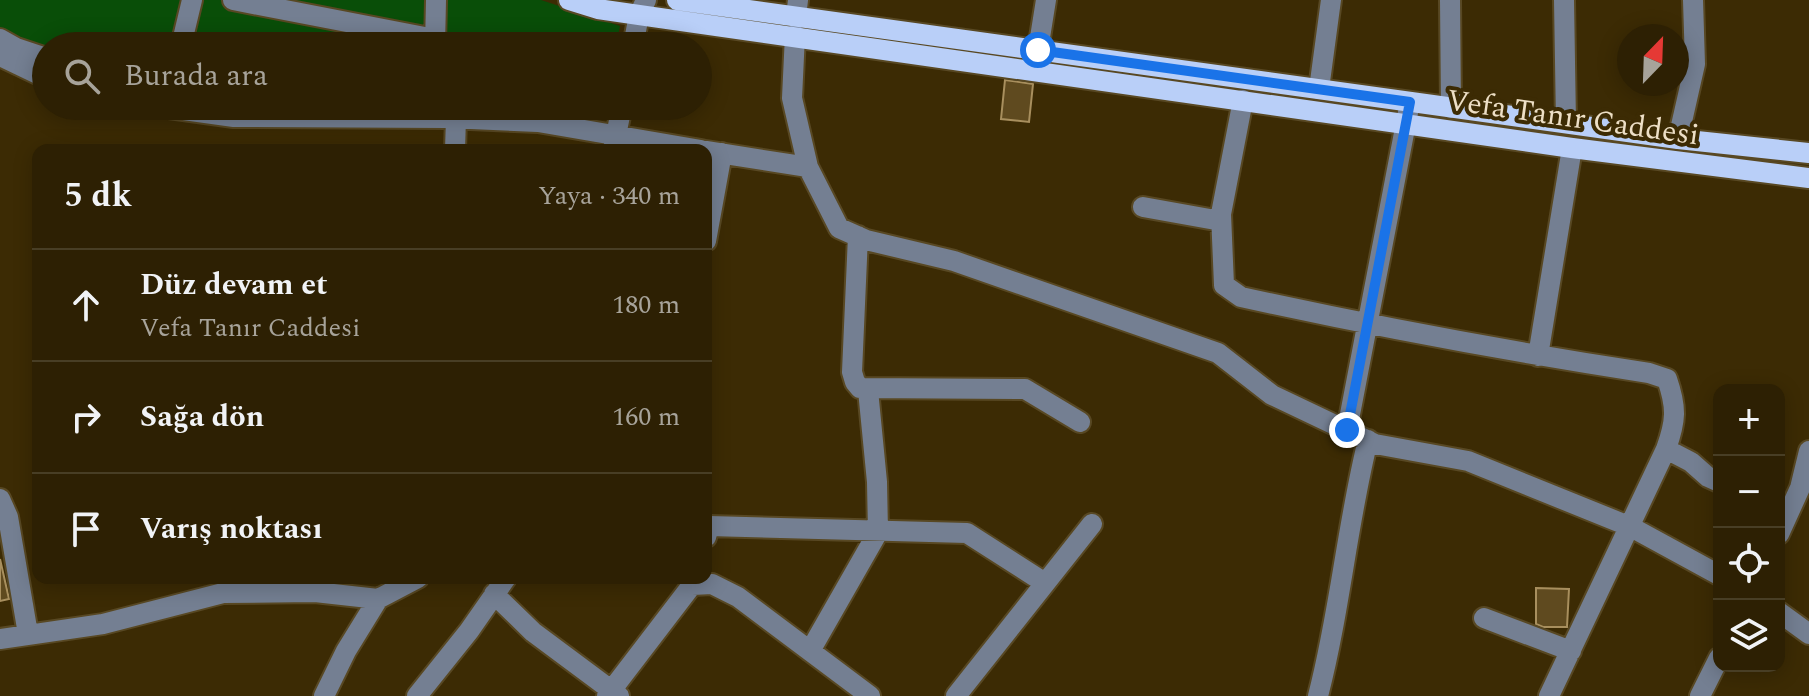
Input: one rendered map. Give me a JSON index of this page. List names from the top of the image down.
{
  "streets": {
    "main road": ["Vefa Tanır Caddesi"]
  },
  "north": "top right",
  "page": {
    "search": "Burada ara",
    "heading": ["5 dk", "Yaya · 340 m"],
    "list": [
      ["Düz devam et", "Vefa Tanır Caddesi", "180 m"],
      ["Sağa dön", "160 m"],
      "Varış noktası"
    ],
    "map_buttons": ["+", "−"]
  }
}
